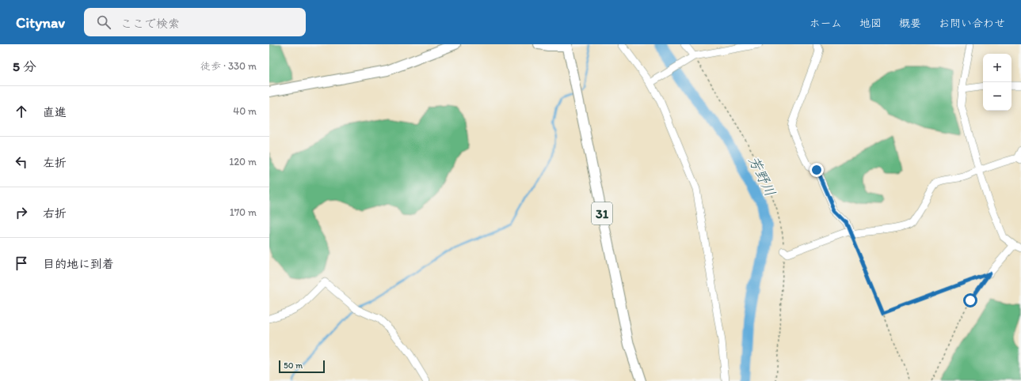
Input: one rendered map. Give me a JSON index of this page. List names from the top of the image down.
{
  "streets": {
    "main road": ["31"]
  },
  "water": ["芳野川"],
  "scale_bar": "50 m",
  "page": {
    "header": "Citynav",
    "search": "ここで検索",
    "nav": [
      "ホーム",
      "地図",
      "概要",
      "お問い合わせ"
    ],
    "heading": ["5 分", "徒歩 · 330 m"],
    "map_buttons": ["+", "−"],
    "list": [
      ["直進", "40 m"],
      ["左折", "120 m"],
      ["右折", "170 m"],
      "目的地に到着"
    ],
    "scale": "50 m"
  }
}
